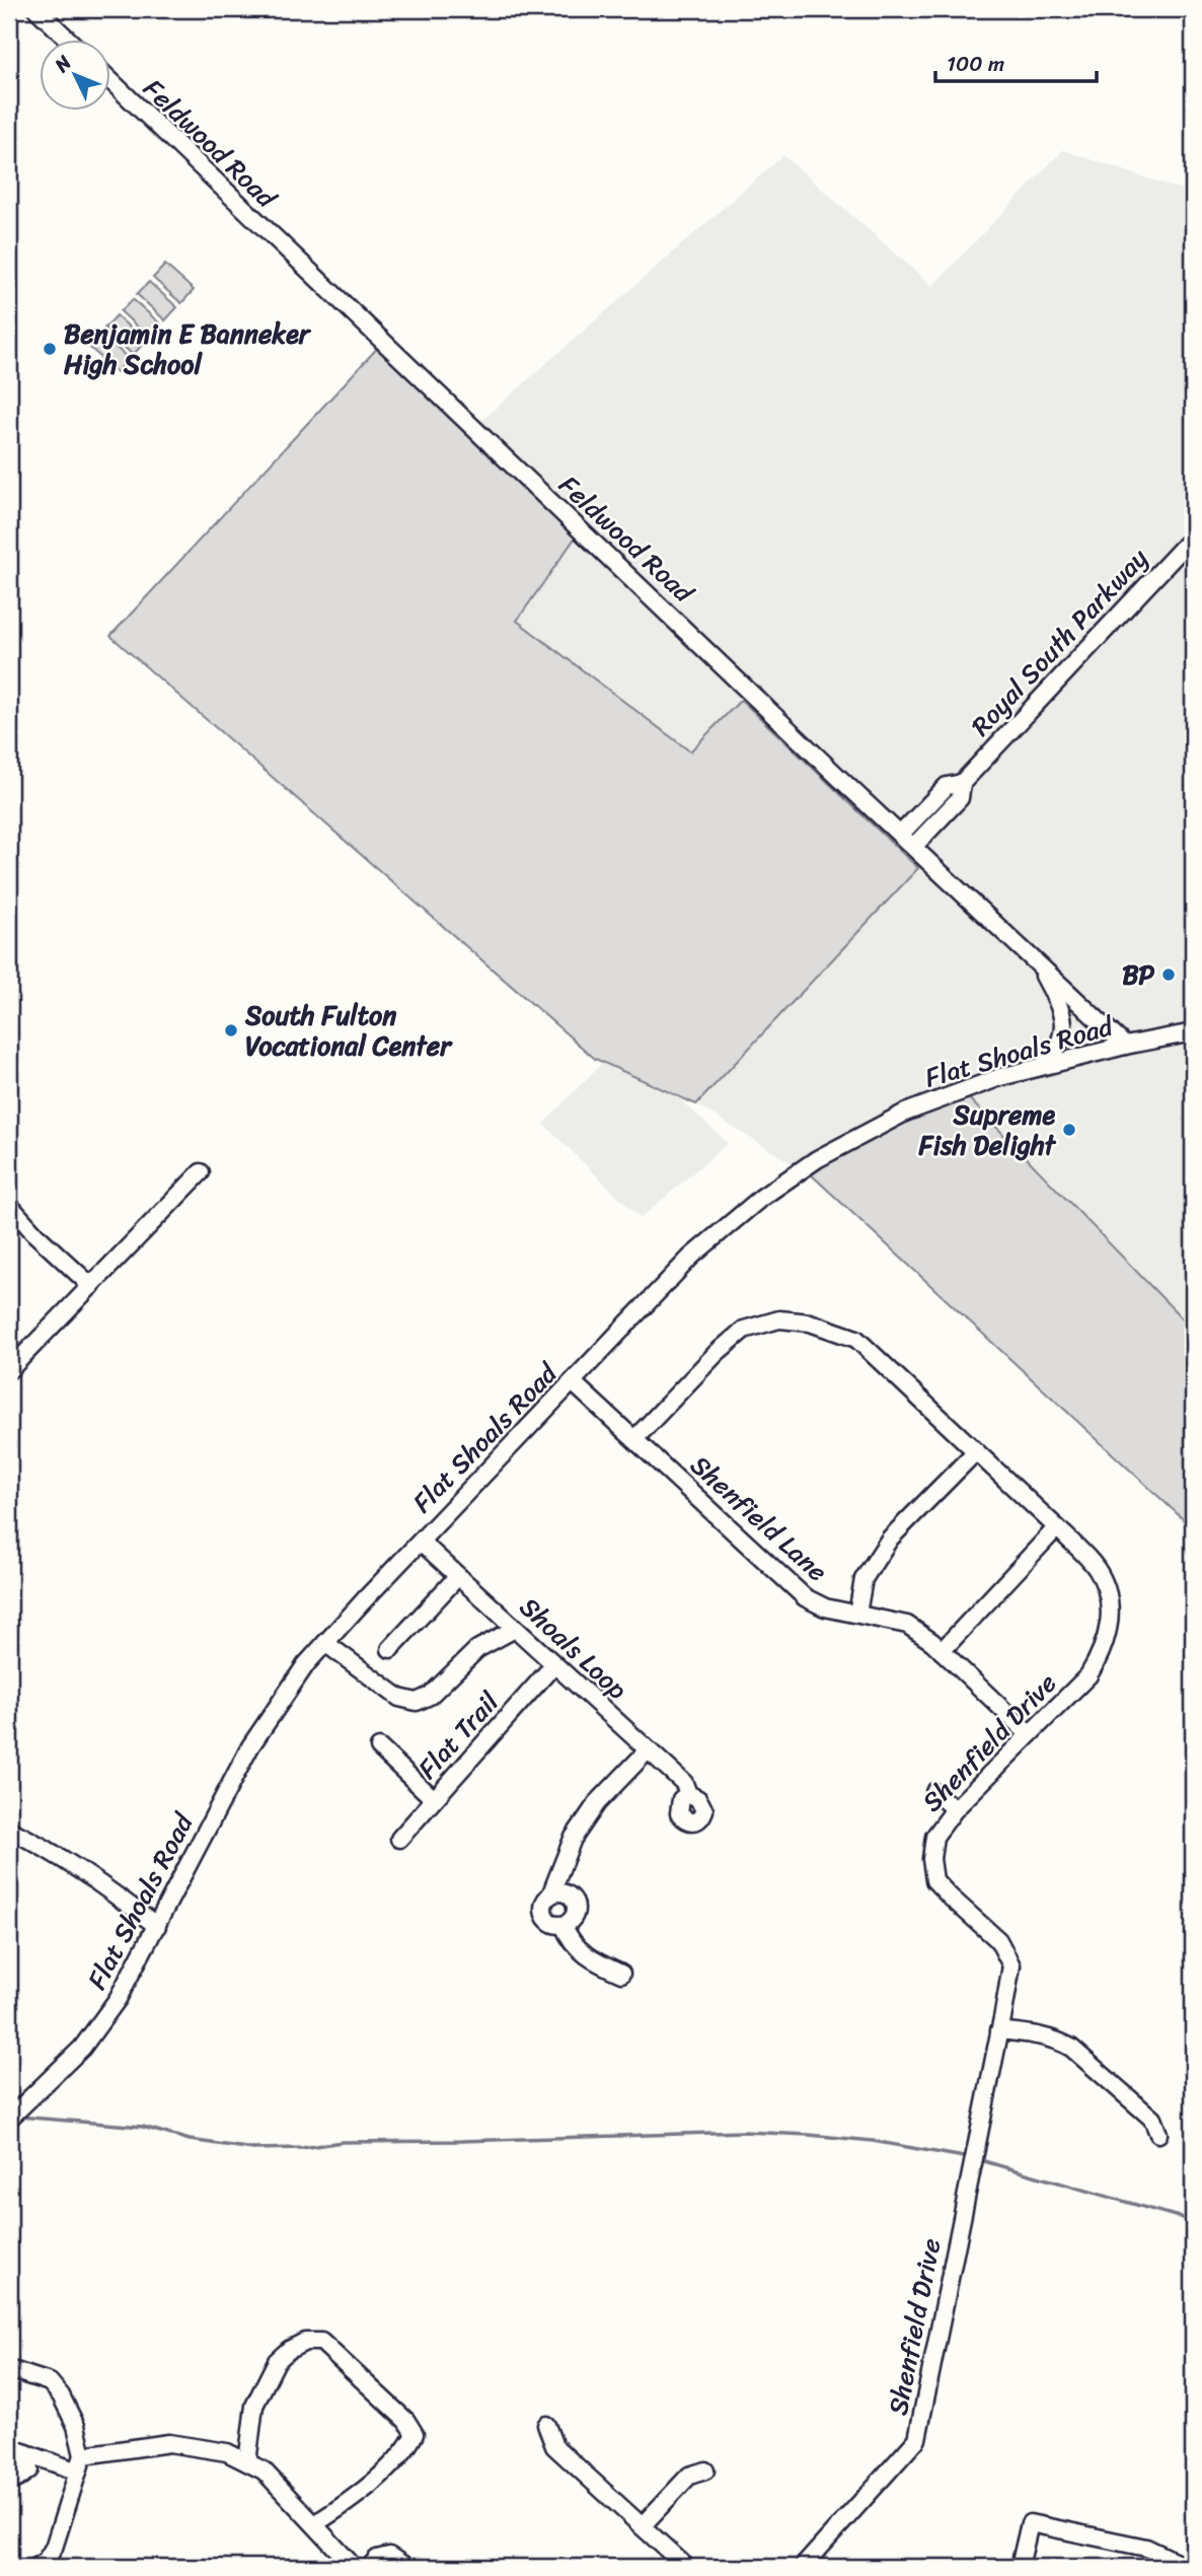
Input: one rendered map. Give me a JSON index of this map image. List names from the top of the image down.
{
  "streets": {
    "street": [
      "Feldwood Road",
      "Royal South Parkway",
      "Flat Shoals Road",
      "Shenfield Lane",
      "Shoals Loop",
      "Flat Trail",
      "Shenfield Drive"
    ]
  },
  "crossings": [
    ["Feldwood Road", "Royal South Parkway"],
    ["Feldwood Road", "Flat Shoals Road"],
    ["Flat Shoals Road", "Shenfield Lane"],
    ["Flat Shoals Road", "Shoals Loop"],
    ["Shenfield Lane", "Shenfield Drive"],
    ["Shoals Loop", "Flat Trail"]
  ],
  "places": [
    "Benjamin E Banneker High School",
    "BP",
    "South Fulton Vocational Center",
    "Supreme Fish Delight"
  ],
  "scale_bar": "100 m",
  "north": "top left"
}
